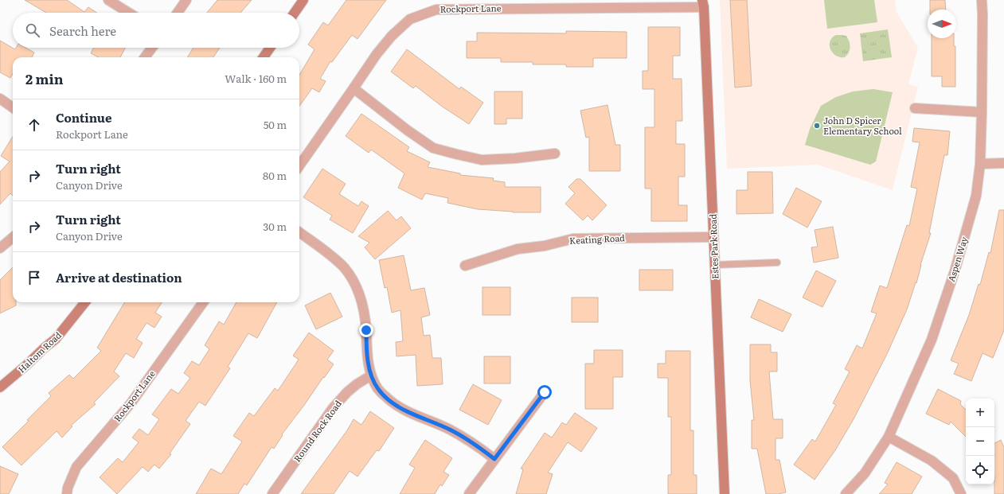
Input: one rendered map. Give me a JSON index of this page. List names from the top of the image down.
{
  "streets": {
    "street": [
      "Rockport Lane",
      "Keating Road",
      "Estes Park Road",
      "Aspen Way",
      "Haltom Road",
      "Round Rock Road"
    ]
  },
  "crossings": [
    ["Rockport Lane", "Estes Park Road"],
    ["Keating Road", "Estes Park Road"]
  ],
  "places": ["John D Spicer Elementary School"],
  "north": "right",
  "page": {
    "search": "Search here",
    "heading": ["2 min", "Walk · 160 m"],
    "list": [
      ["Continue", "Rockport Lane", "50 m"],
      ["Turn right", "Canyon Drive", "80 m"],
      ["Turn right", "Canyon Drive", "30 m"],
      "Arrive at destination"
    ],
    "map_buttons": ["+", "−"]
  }
}
